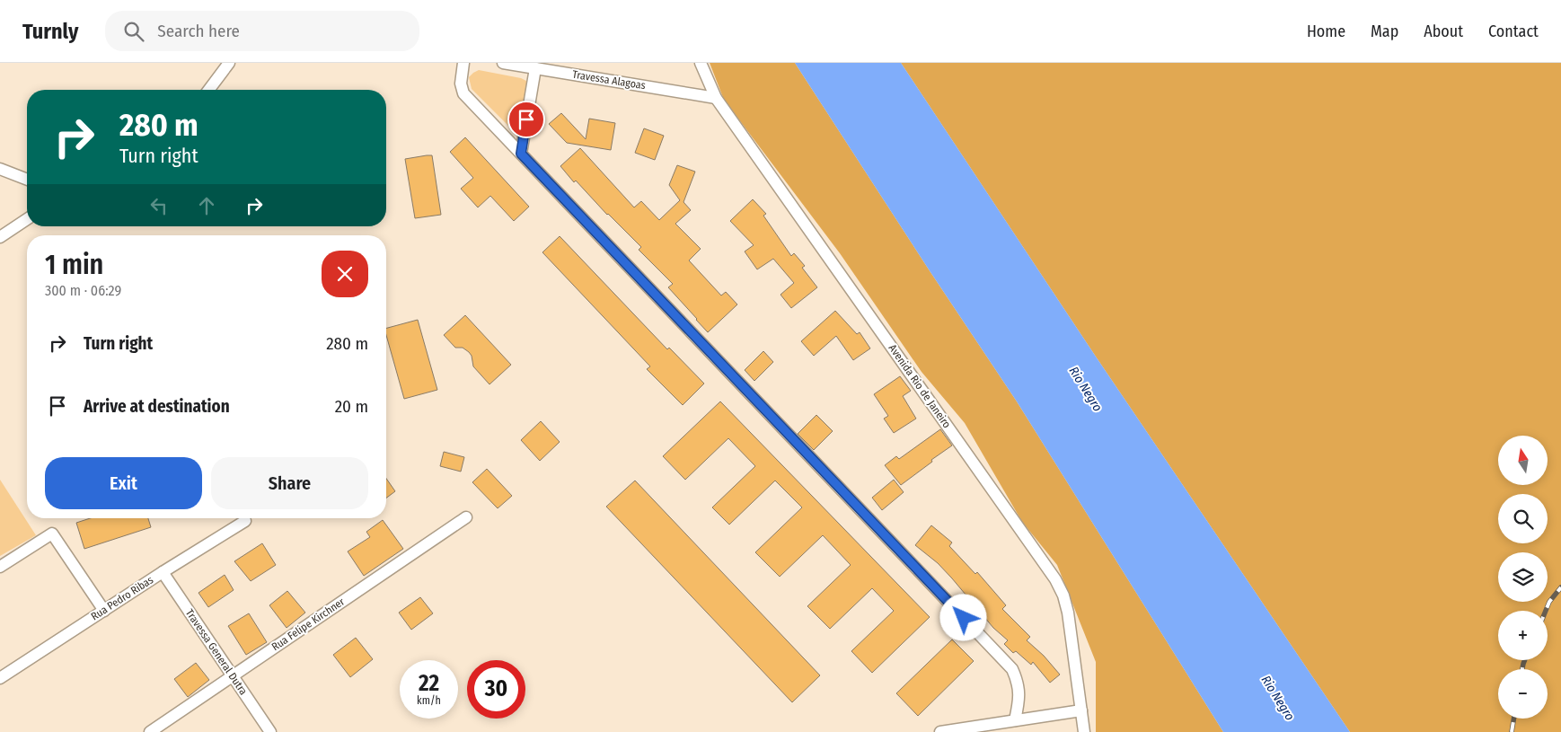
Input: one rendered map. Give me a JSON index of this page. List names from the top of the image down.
{
  "streets": {
    "street": [
      "Travessa Alagoas",
      "Avenida Rio de Janeiro",
      "Rua Pedro Ribas",
      "Rua Felipe Kirchner",
      "Travessa General Dutra"
    ]
  },
  "crossings": [
    ["Travessa Alagoas", "Avenida Rio de Janeiro"],
    ["Rua Pedro Ribas", "Travessa General Dutra"],
    ["Rua Felipe Kirchner", "Travessa General Dutra"]
  ],
  "water": ["Rio Negro"],
  "north": "top",
  "page": {
    "header": "Turnly",
    "search": "Search here",
    "nav": [
      "Home",
      "Map",
      "About",
      "Contact"
    ],
    "turn": ["280 m", "Turn right"],
    "heading": ["1 min", "300 m · 06:29"],
    "list": [
      {
        "name": "Turn right",
        "value": "280 m"
      },
      {
        "name": "Arrive at destination",
        "value": "20 m"
      }
    ],
    "map_buttons": ["+", "−"],
    "buttons": ["Exit", "Share"],
    "speed": "22 km/h",
    "limit": "30"
  }
}
